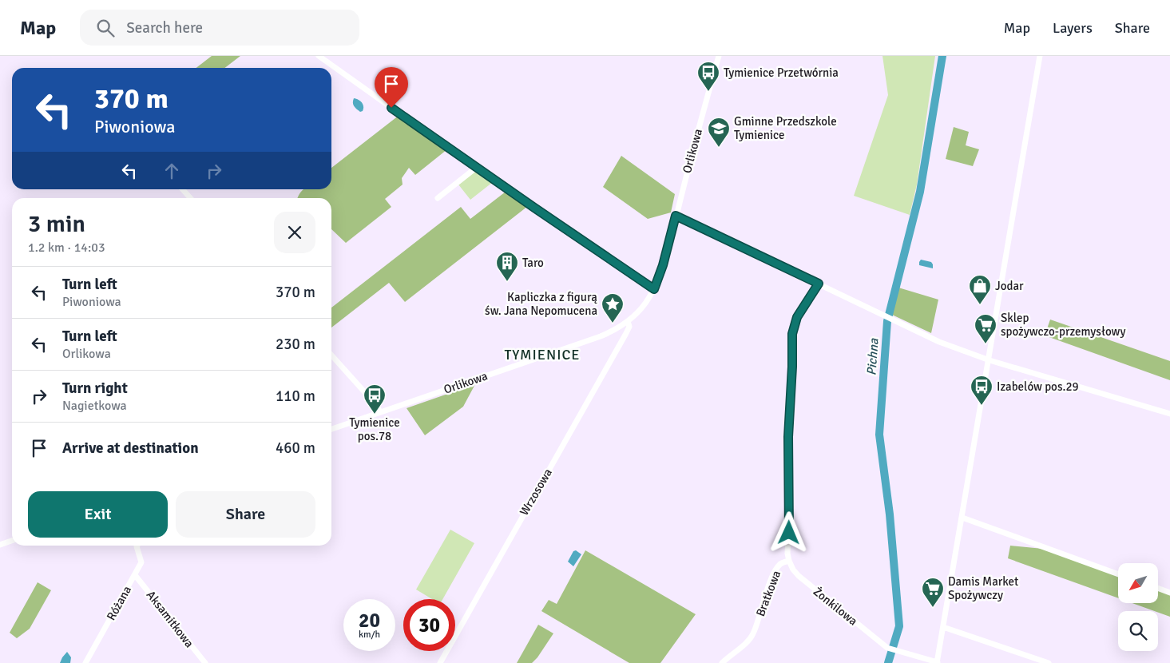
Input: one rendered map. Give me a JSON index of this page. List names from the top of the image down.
{
  "streets": {
    "street": [
      "Orlikowa",
      "Wrzosowa",
      "Bratkowa",
      "Różana",
      "Żonkilowa",
      "Aksamitkowa"
    ]
  },
  "crossings": [
    ["Orlikowa", "Wrzosowa"],
    ["Bratkowa", "Żonkilowa"],
    ["Różana", "Aksamitkowa"]
  ],
  "districts": ["TYMIENICE"],
  "water": ["Pichna"],
  "places": {
    "bus stop": ["Tymienice Przetwórnia", "Izabelów pos.29", "Tymienice pos.78"],
    "school or university": ["Gminne Przedszkole Tymienice"],
    "building": ["Taro"],
    "shop": ["Jodar"],
    "place": ["Kapliczka z figurą św. Jana Nepomucena"],
    "supermarket": ["Sklep spożywczo-przemysłowy", "Damis Market Spożywczy"]
  },
  "north": "bottom left",
  "page": {
    "header": "Map",
    "search": "Search here",
    "nav": ["Map", "Layers", "Share"],
    "turn": ["370 m", "Piwoniowa"],
    "heading": ["3 min", "1.2 km · 14:03"],
    "list": [
      {
        "name": "Turn left",
        "note": "Piwoniowa",
        "value": "370 m"
      },
      {
        "name": "Turn left",
        "note": "Orlikowa",
        "value": "230 m"
      },
      {
        "name": "Turn right",
        "note": "Nagietkowa",
        "value": "110 m"
      },
      {
        "name": "Arrive at destination",
        "value": "460 m"
      }
    ],
    "buttons": ["Exit", "Share"],
    "speed": "20 km/h",
    "limit": "30"
  }
}
